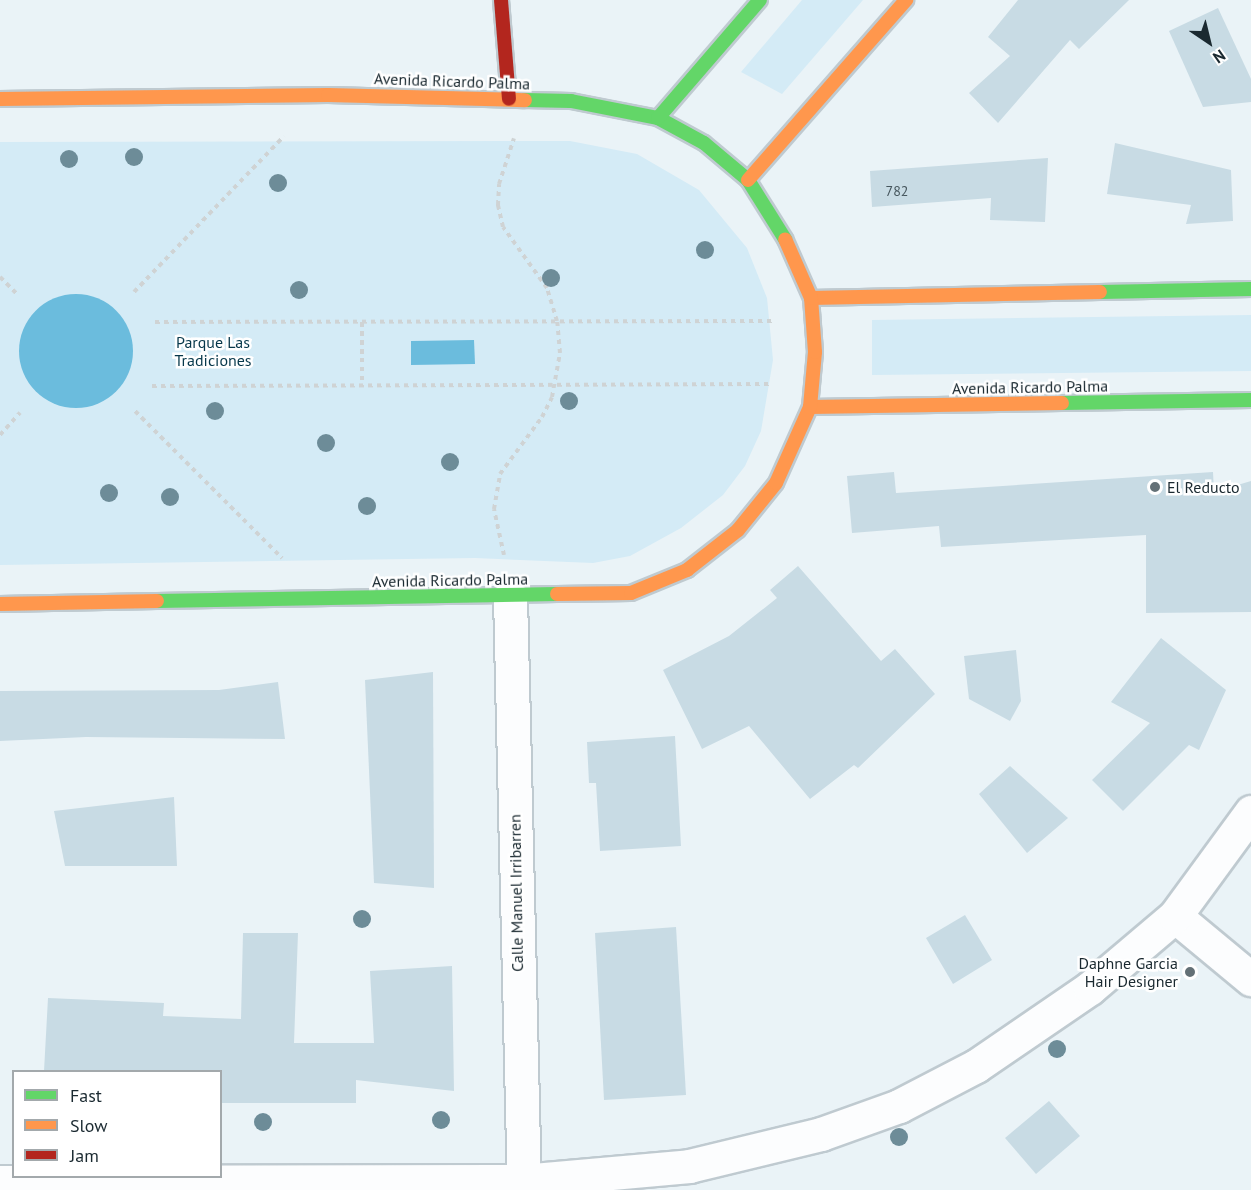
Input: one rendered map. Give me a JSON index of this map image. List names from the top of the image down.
{
  "streets": {
    "main road": ["Avenida Ricardo Palma"],
    "street": ["Calle Manuel Irribarren"]
  },
  "crossings": [
    ["Avenida Ricardo Palma", "Calle Manuel Irribarren"]
  ],
  "parks": ["Parque Las Tradiciones"],
  "places": ["El Reducto", "Daphne Garcia Hair Designer"],
  "house_numbers": ["782"],
  "legend": ["Fast", "Slow", "Jam"],
  "north": "bottom right"
}
